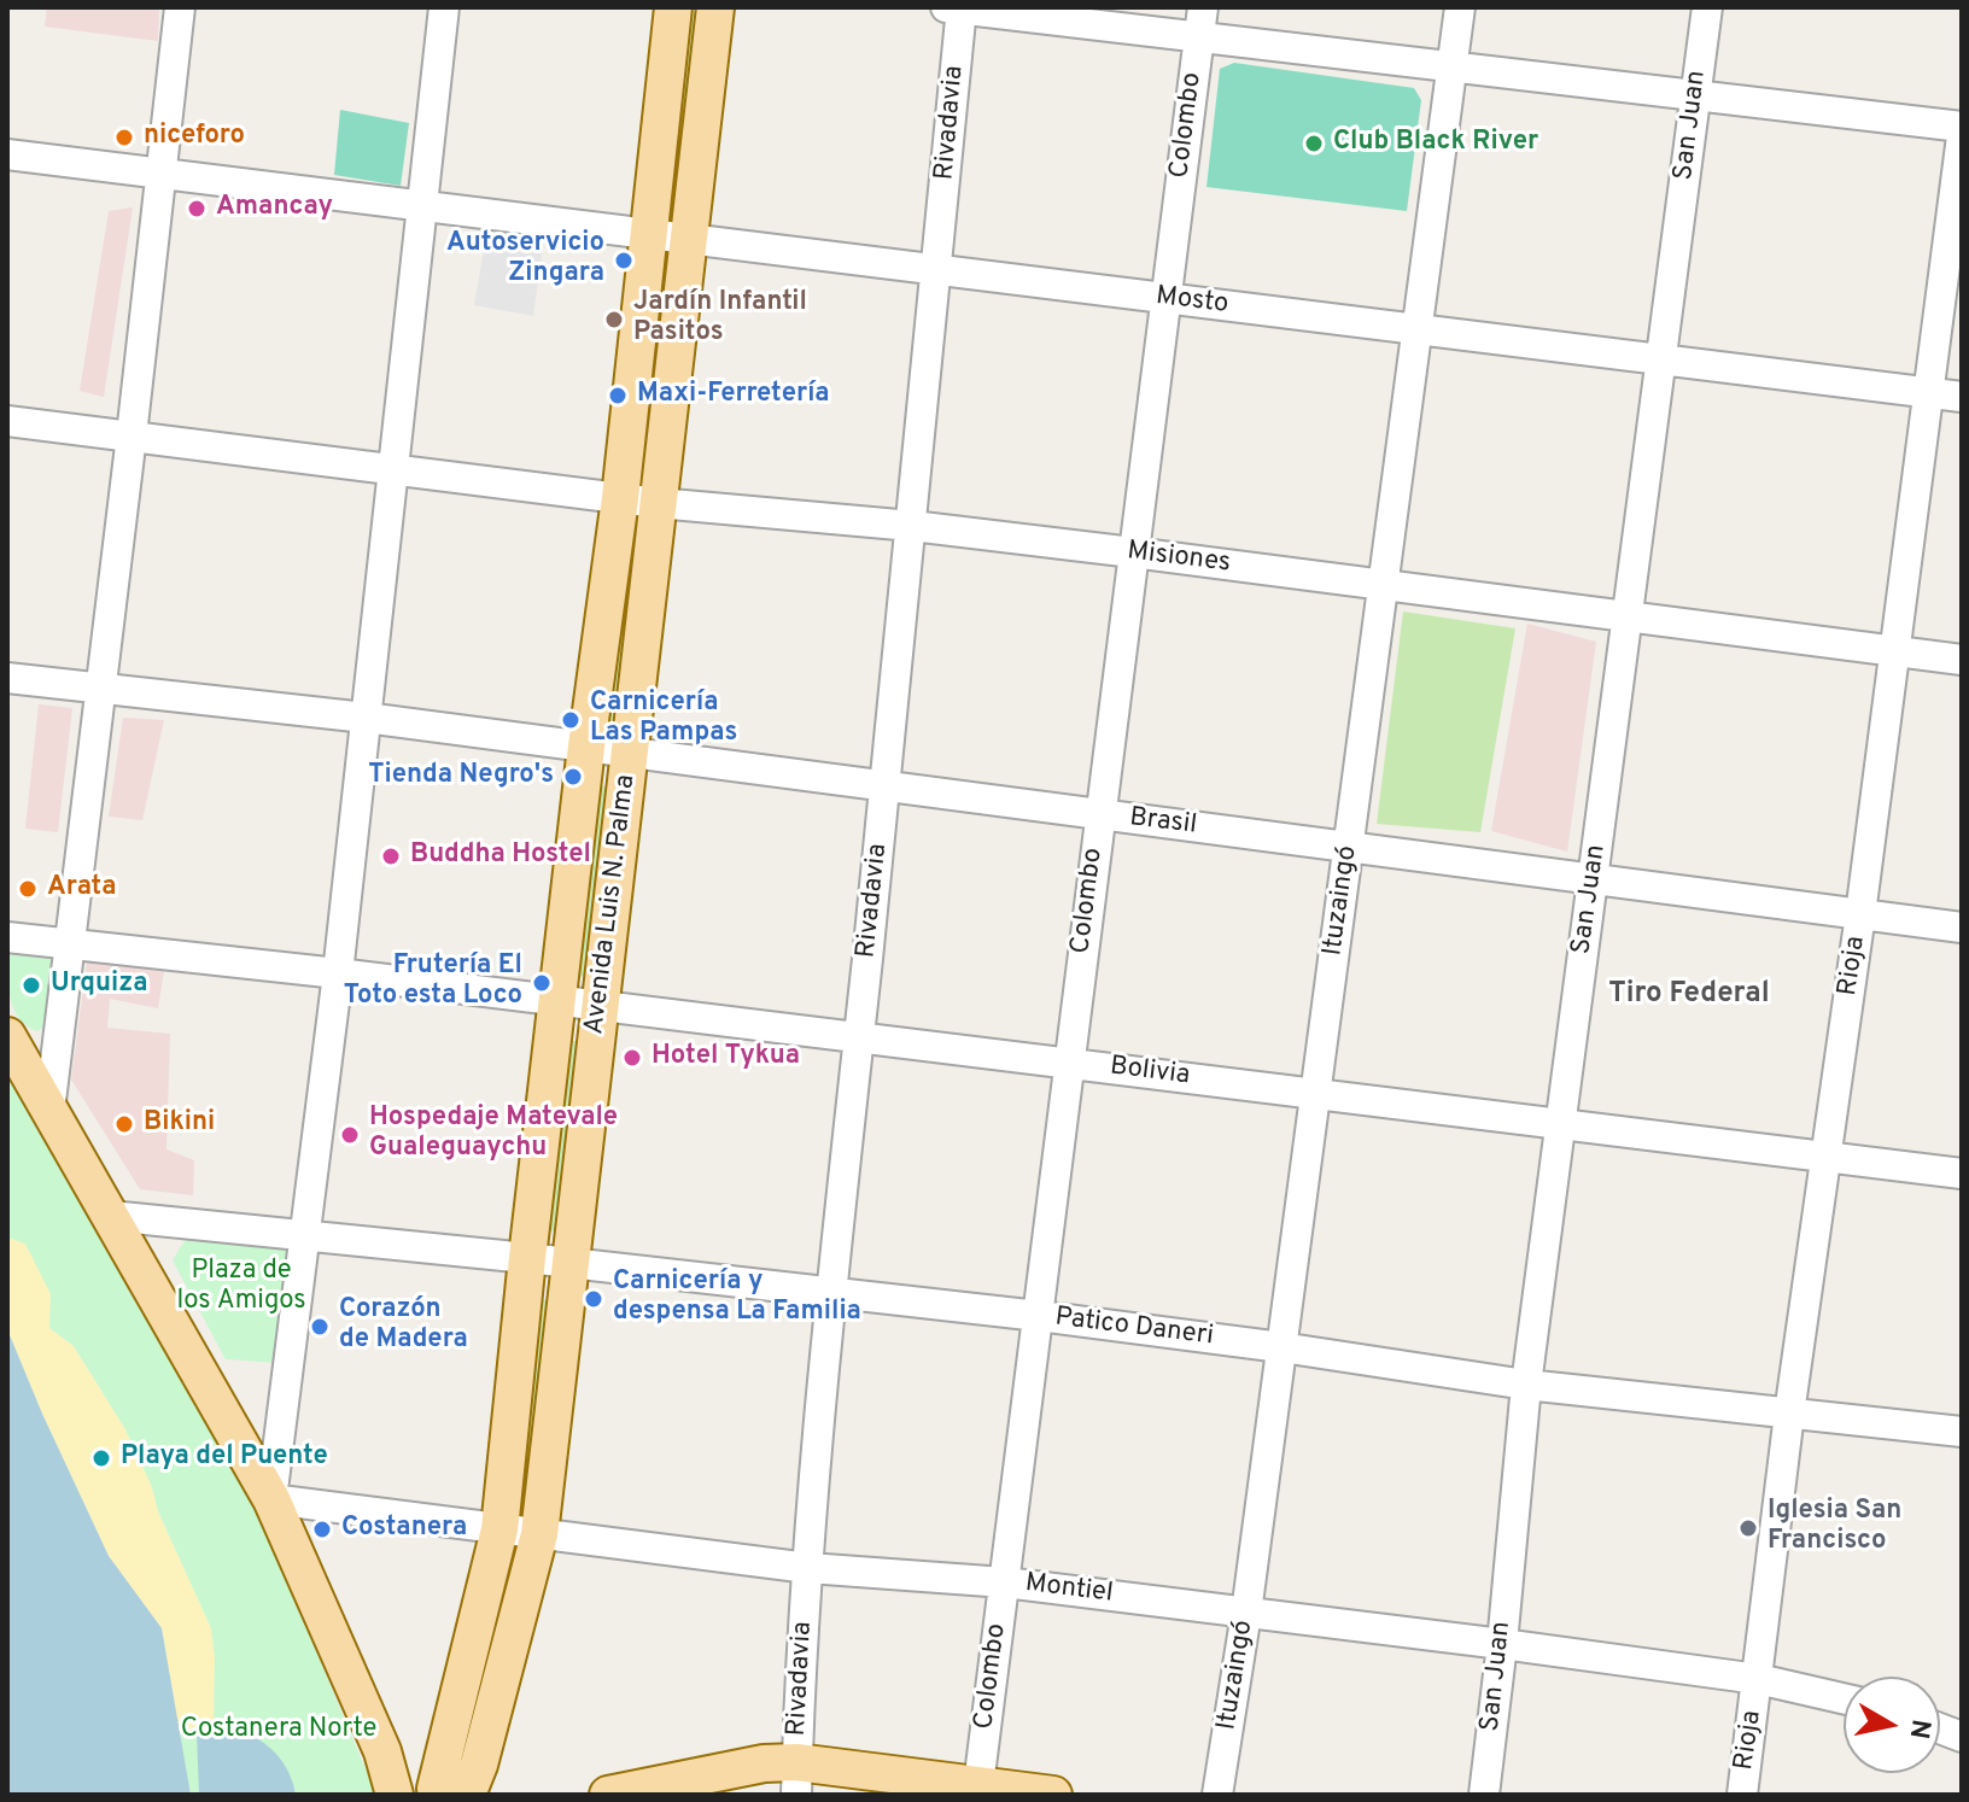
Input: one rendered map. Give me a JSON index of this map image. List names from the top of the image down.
{
  "streets": {
    "main road": ["Avenida Luis N. Palma"],
    "street": [
      "Rivadavia",
      "Colombo",
      "San Juan",
      "Mosto",
      "Misiones",
      "Brasil",
      "Ituzaingó",
      "Rioja",
      "Bolivia",
      "Patico Daneri",
      "Montiel"
    ]
  },
  "crossings": [
    ["Rivadavia", "Mosto"],
    ["Rivadavia", "Misiones"],
    ["Rivadavia", "Brasil"],
    ["Rivadavia", "Bolivia"],
    ["Rivadavia", "Patico Daneri"],
    ["Rivadavia", "Montiel"],
    ["Colombo", "Mosto"],
    ["Colombo", "Misiones"],
    ["Colombo", "Brasil"],
    ["Colombo", "Bolivia"],
    ["Colombo", "Patico Daneri"],
    ["Colombo", "Montiel"],
    ["San Juan", "Mosto"],
    ["San Juan", "Misiones"],
    ["San Juan", "Brasil"],
    ["San Juan", "Bolivia"],
    ["San Juan", "Patico Daneri"],
    ["San Juan", "Montiel"],
    ["Mosto", "Ituzaingó"],
    ["Mosto", "Avenida Luis N. Palma"],
    ["Mosto", "Rioja"],
    ["Misiones", "Ituzaingó"],
    ["Misiones", "Avenida Luis N. Palma"],
    ["Misiones", "Rioja"],
    ["Brasil", "Ituzaingó"],
    ["Brasil", "Avenida Luis N. Palma"],
    ["Brasil", "Rioja"],
    ["Ituzaingó", "Bolivia"],
    ["Ituzaingó", "Patico Daneri"],
    ["Ituzaingó", "Montiel"],
    ["Avenida Luis N. Palma", "Bolivia"],
    ["Avenida Luis N. Palma", "Patico Daneri"],
    ["Avenida Luis N. Palma", "Montiel"],
    ["Rioja", "Bolivia"],
    ["Rioja", "Patico Daneri"],
    ["Rioja", "Montiel"]
  ],
  "districts": ["Tiro Federal"],
  "parks": ["Plaza de los Amigos", "Costanera Norte"],
  "places": [
    "niceforo",
    "Club Black River",
    "Amancay",
    "Autoservicio Zingara",
    "Jardín Infantil Pasitos",
    "Maxi-Ferretería",
    "Carnicería Las Pampas",
    "Tienda Negro's",
    "Buddha Hostel",
    "Arata",
    "Frutería El Toto esta Loco",
    "Urquiza",
    "Hotel Tykua",
    "Bikini",
    "Hospedaje Matevale Gualeguaychu",
    "Carnicería y despensa La Familia",
    "Corazón de Madera",
    "Playa del Puente",
    "Iglesia San Francisco",
    "Costanera"
  ],
  "north": "right"
}
